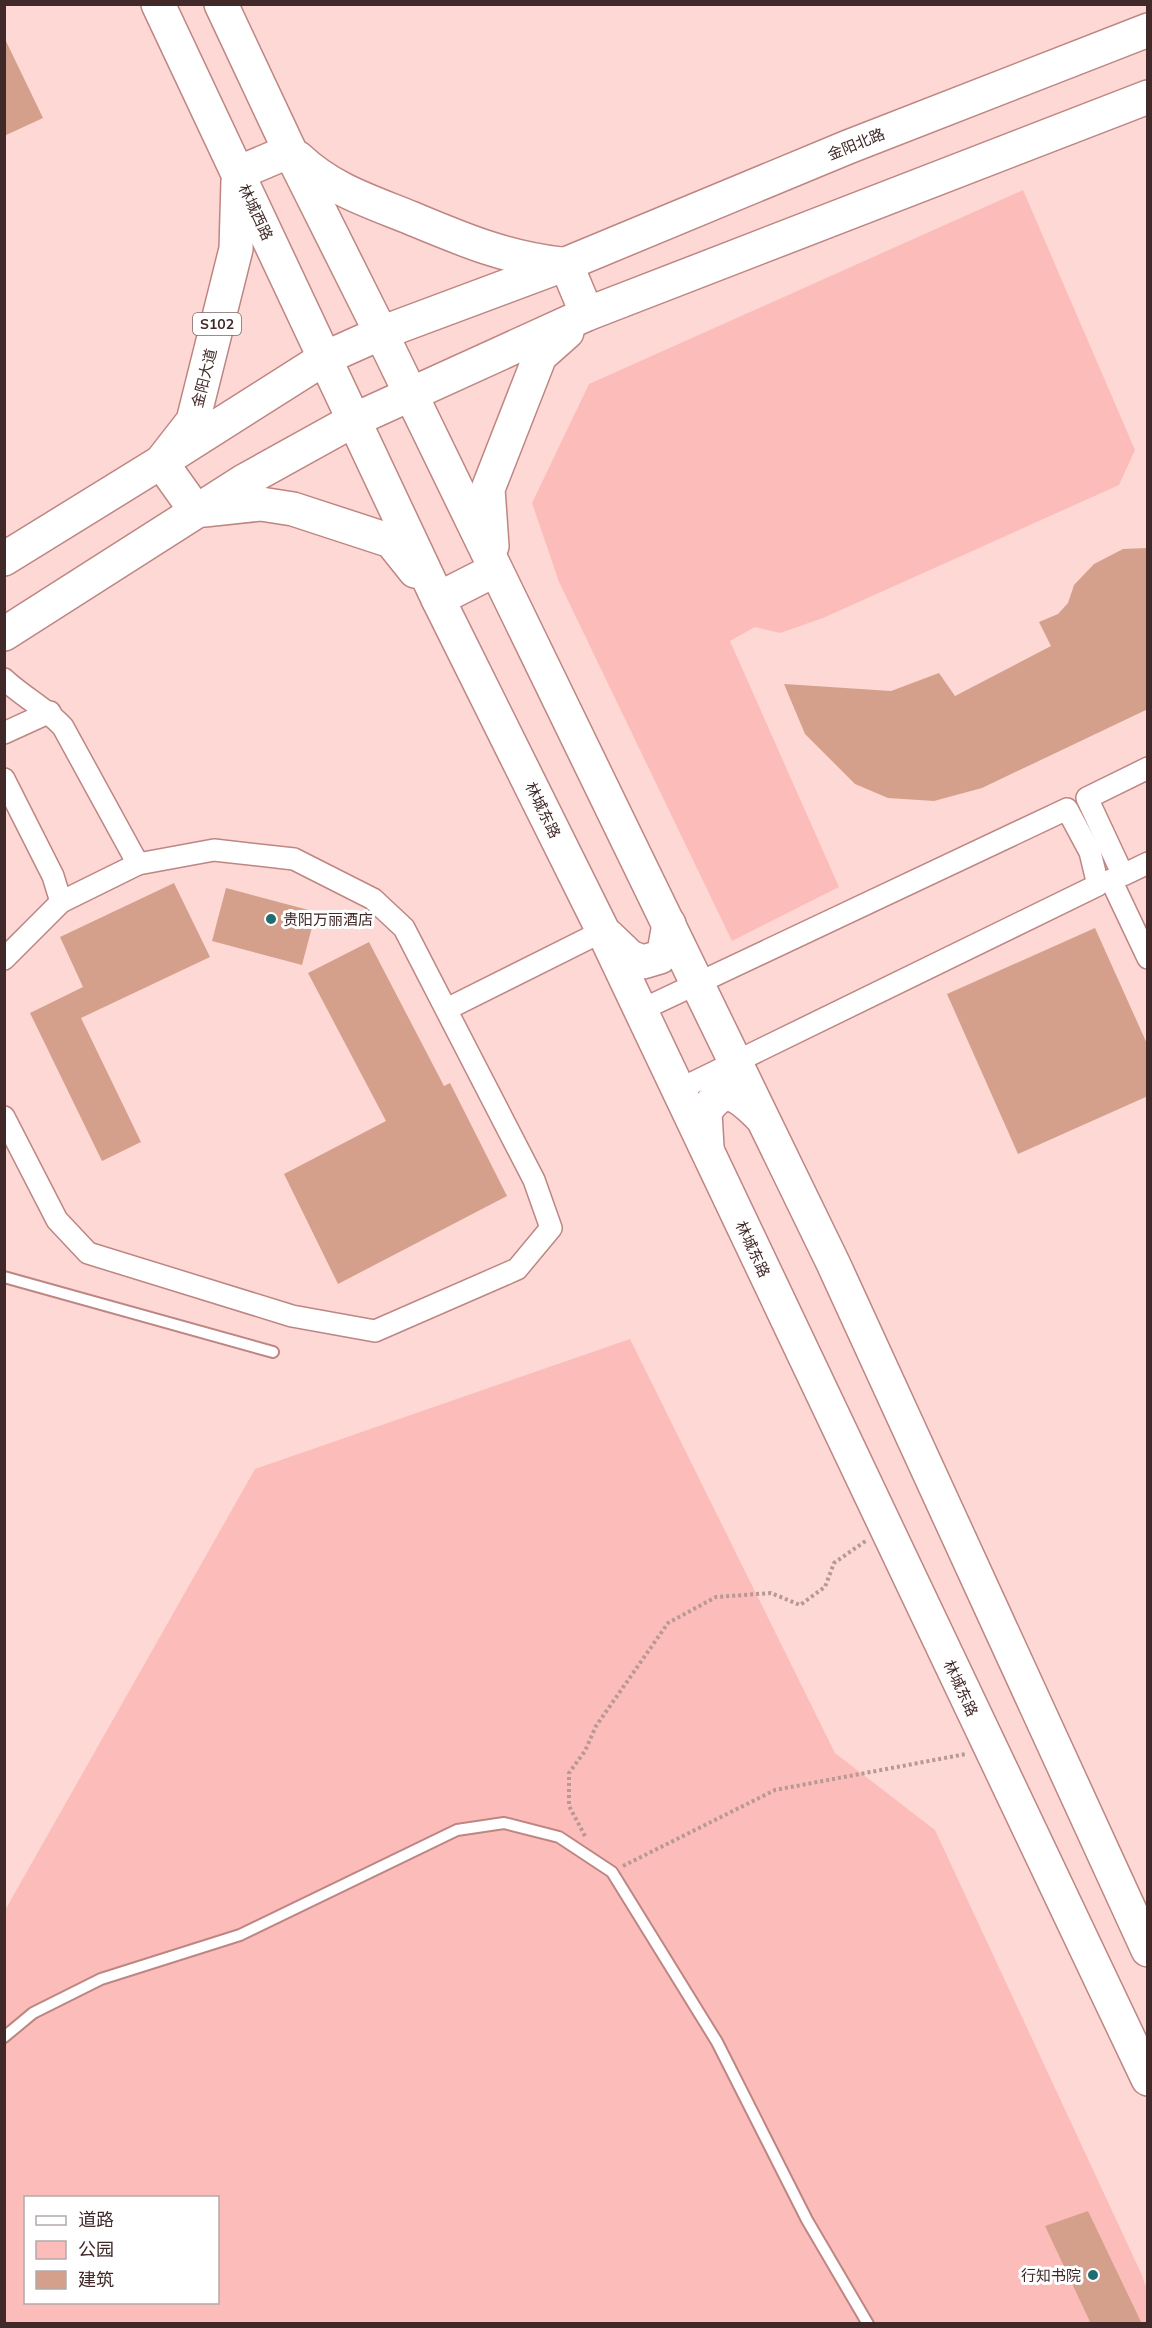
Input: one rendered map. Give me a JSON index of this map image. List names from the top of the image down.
{
  "streets": {
    "main road": [
      "金阳北路",
      "林城西路",
      "S102",
      "金阳大道",
      "林城东路"
    ]
  },
  "crossings": [
    ["金阳北路", "林城西路"],
    ["金阳北路", "金阳大道"],
    ["林城西路", "金阳大道"],
    ["林城西路", "林城东路"]
  ],
  "places": ["贵阳万丽酒店", "行知书院"],
  "legend": ["道路", "公园", "建筑"]
}
